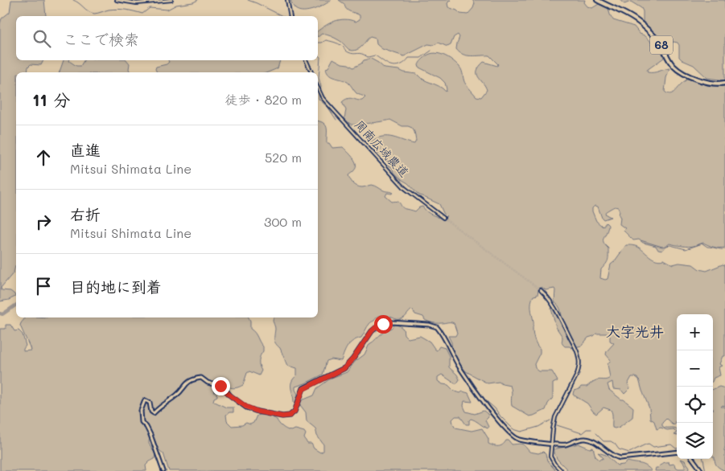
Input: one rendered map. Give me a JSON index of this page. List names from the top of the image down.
{
  "streets": {
    "main road": ["68"],
    "street": ["周南広域農道"]
  },
  "districts": ["大字光井"],
  "page": {
    "search": "ここで検索",
    "heading": ["11 分", "徒歩 · 820 m"],
    "list": [
      ["直進", "Mitsui Shimata Line", "520 m"],
      ["右折", "Mitsui Shimata Line", "300 m"],
      "目的地に到着"
    ],
    "map_buttons": ["+", "−"]
  }
}
